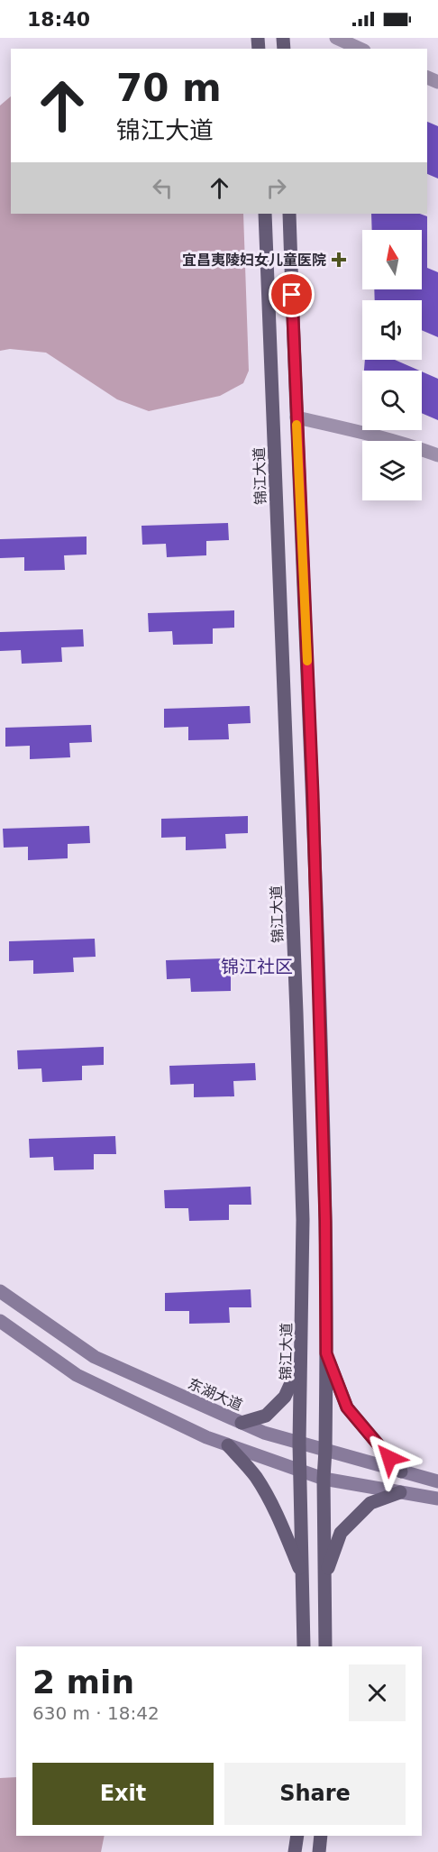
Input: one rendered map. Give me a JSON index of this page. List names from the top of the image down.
{
  "streets": {
    "main road": ["锦江大道", "东湖大道"]
  },
  "crossings": [
    ["锦江大道", "东湖大道"]
  ],
  "districts": ["锦江社区"],
  "places": {
    "health": ["宜昌夷陵妇女儿童医院"]
  },
  "north": "top",
  "page": {
    "status": "18:40",
    "turn": ["70 m", "锦江大道"],
    "heading": ["2 min", "630 m · 18:42"],
    "buttons": ["Exit", "Share"]
  }
}
